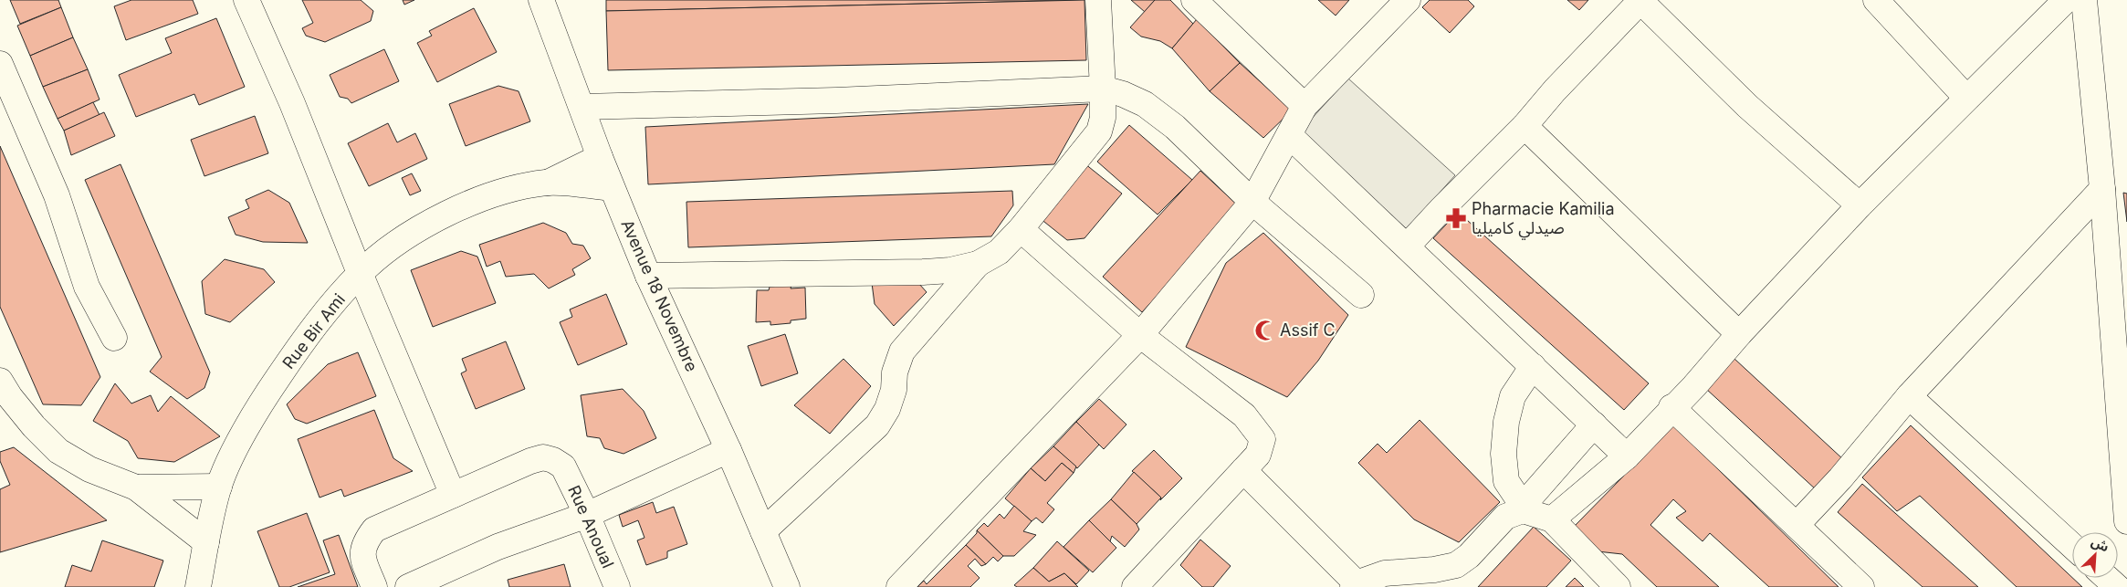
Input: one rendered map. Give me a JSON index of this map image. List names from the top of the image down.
{
  "streets": {
    "street": ["Avenue 18 Novembre", "Rue Bir Ami", "Rue Anoual"]
  },
  "crossings": [
    ["Avenue 18 Novembre", "Rue Bir Ami"]
  ],
  "places": {
    "pharmacy": ["Pharmacie Kamilia صيدلي كاميليا"],
    "mosque": ["Assif C"]
  },
  "north": "top right"
}
